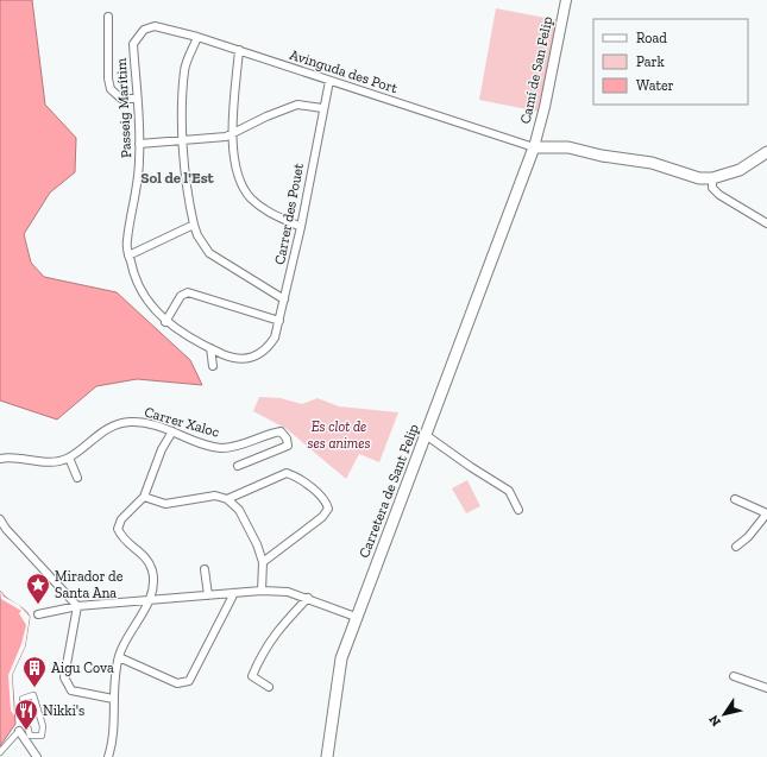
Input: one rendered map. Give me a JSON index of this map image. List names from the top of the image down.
{
  "streets": {
    "main road": ["Carretera de Sant Felip"],
    "street": [
      "Camí de San Felip",
      "Avinguda des Port",
      "Passeig Marítim",
      "Carrer des Pouet",
      "Carrer Xaloc"
    ]
  },
  "crossings": [
    ["Camí de San Felip", "Avinguda des Port"],
    ["Camí de San Felip", "Carretera de Sant Felip"],
    ["Avinguda des Port", "Passeig Marítim"],
    ["Avinguda des Port", "Carrer des Pouet"],
    ["Avinguda des Port", "Carretera de Sant Felip"],
    ["Passeig Marítim", "Carrer des Pouet"]
  ],
  "districts": ["Sol de l'Est"],
  "parks": ["Es clot de ses animes"],
  "places": {
    "place": ["Mirador de Santa Ana"],
    "building": ["Aigu Cova"],
    "restaurant": ["Nikki's"]
  },
  "legend": ["Road", "Park", "Water"],
  "north": "bottom left"
}
